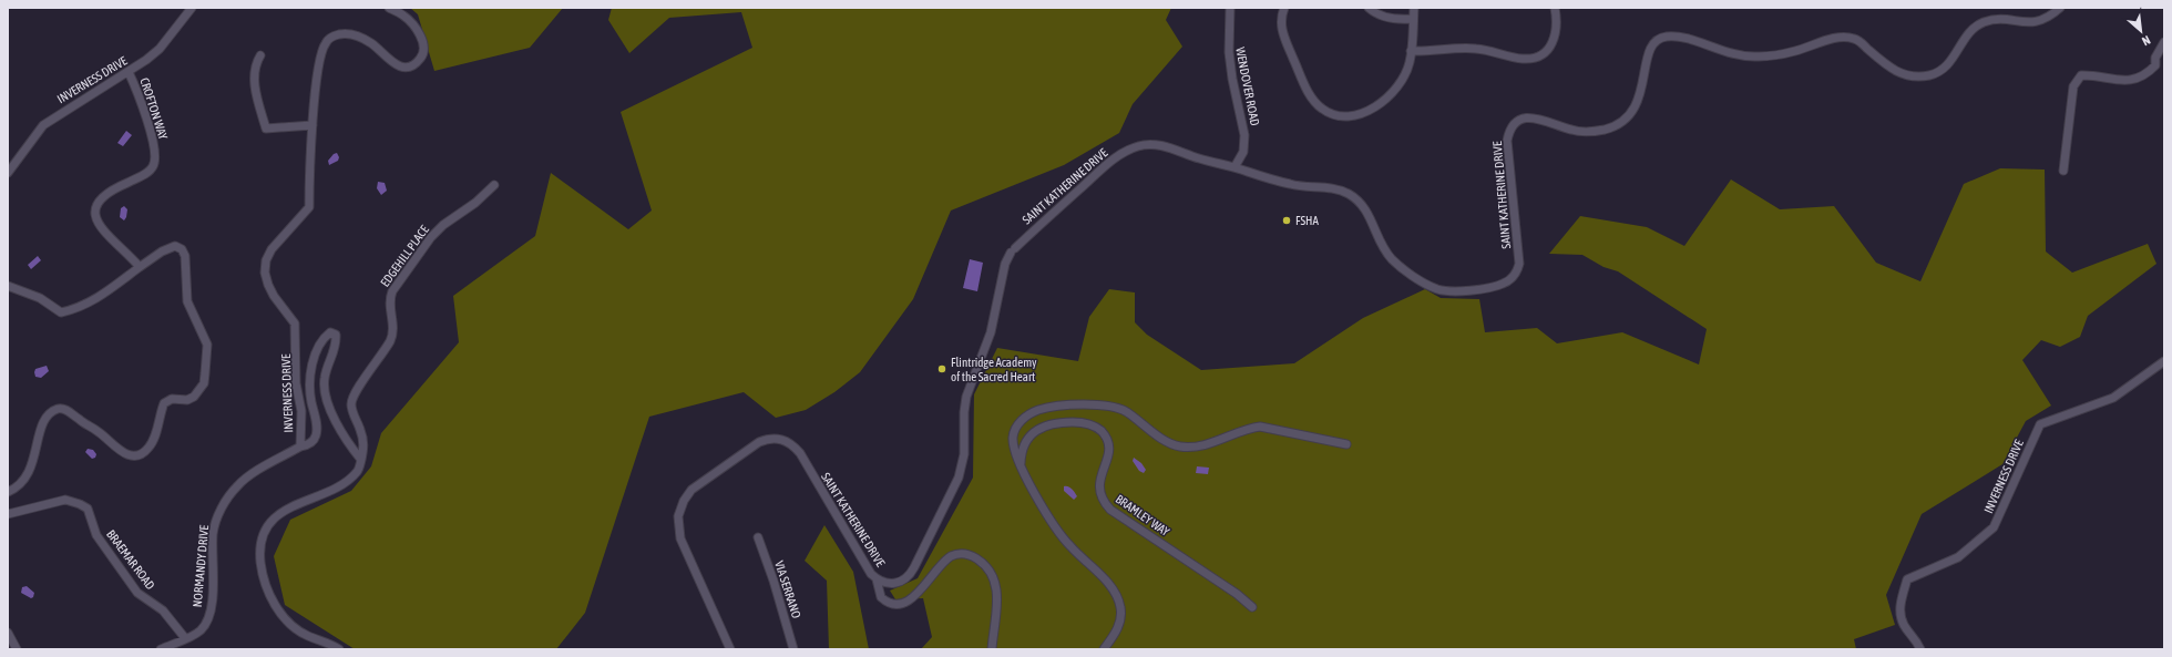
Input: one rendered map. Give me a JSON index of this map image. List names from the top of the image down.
{
  "streets": {
    "street": [
      "INVERNESS DRIVE",
      "WENDOVER ROAD",
      "CROFTON WAY",
      "SAINT KATHERINE DRIVE",
      "EDGEHILL PLACE",
      "BRAMLEY WAY",
      "BRAEMAR ROAD",
      "NORMANDY DRIVE",
      "VIA SERRANO"
    ]
  },
  "crossings": [
    ["INVERNESS DRIVE", "CROFTON WAY"],
    ["INVERNESS DRIVE", "EDGEHILL PLACE"],
    ["INVERNESS DRIVE", "NORMANDY DRIVE"],
    ["WENDOVER ROAD", "SAINT KATHERINE DRIVE"],
    ["BRAEMAR ROAD", "NORMANDY DRIVE"]
  ],
  "places": ["FSHA", "Flintridge Academy of the Sacred Heart"],
  "north": "bottom right"
}
